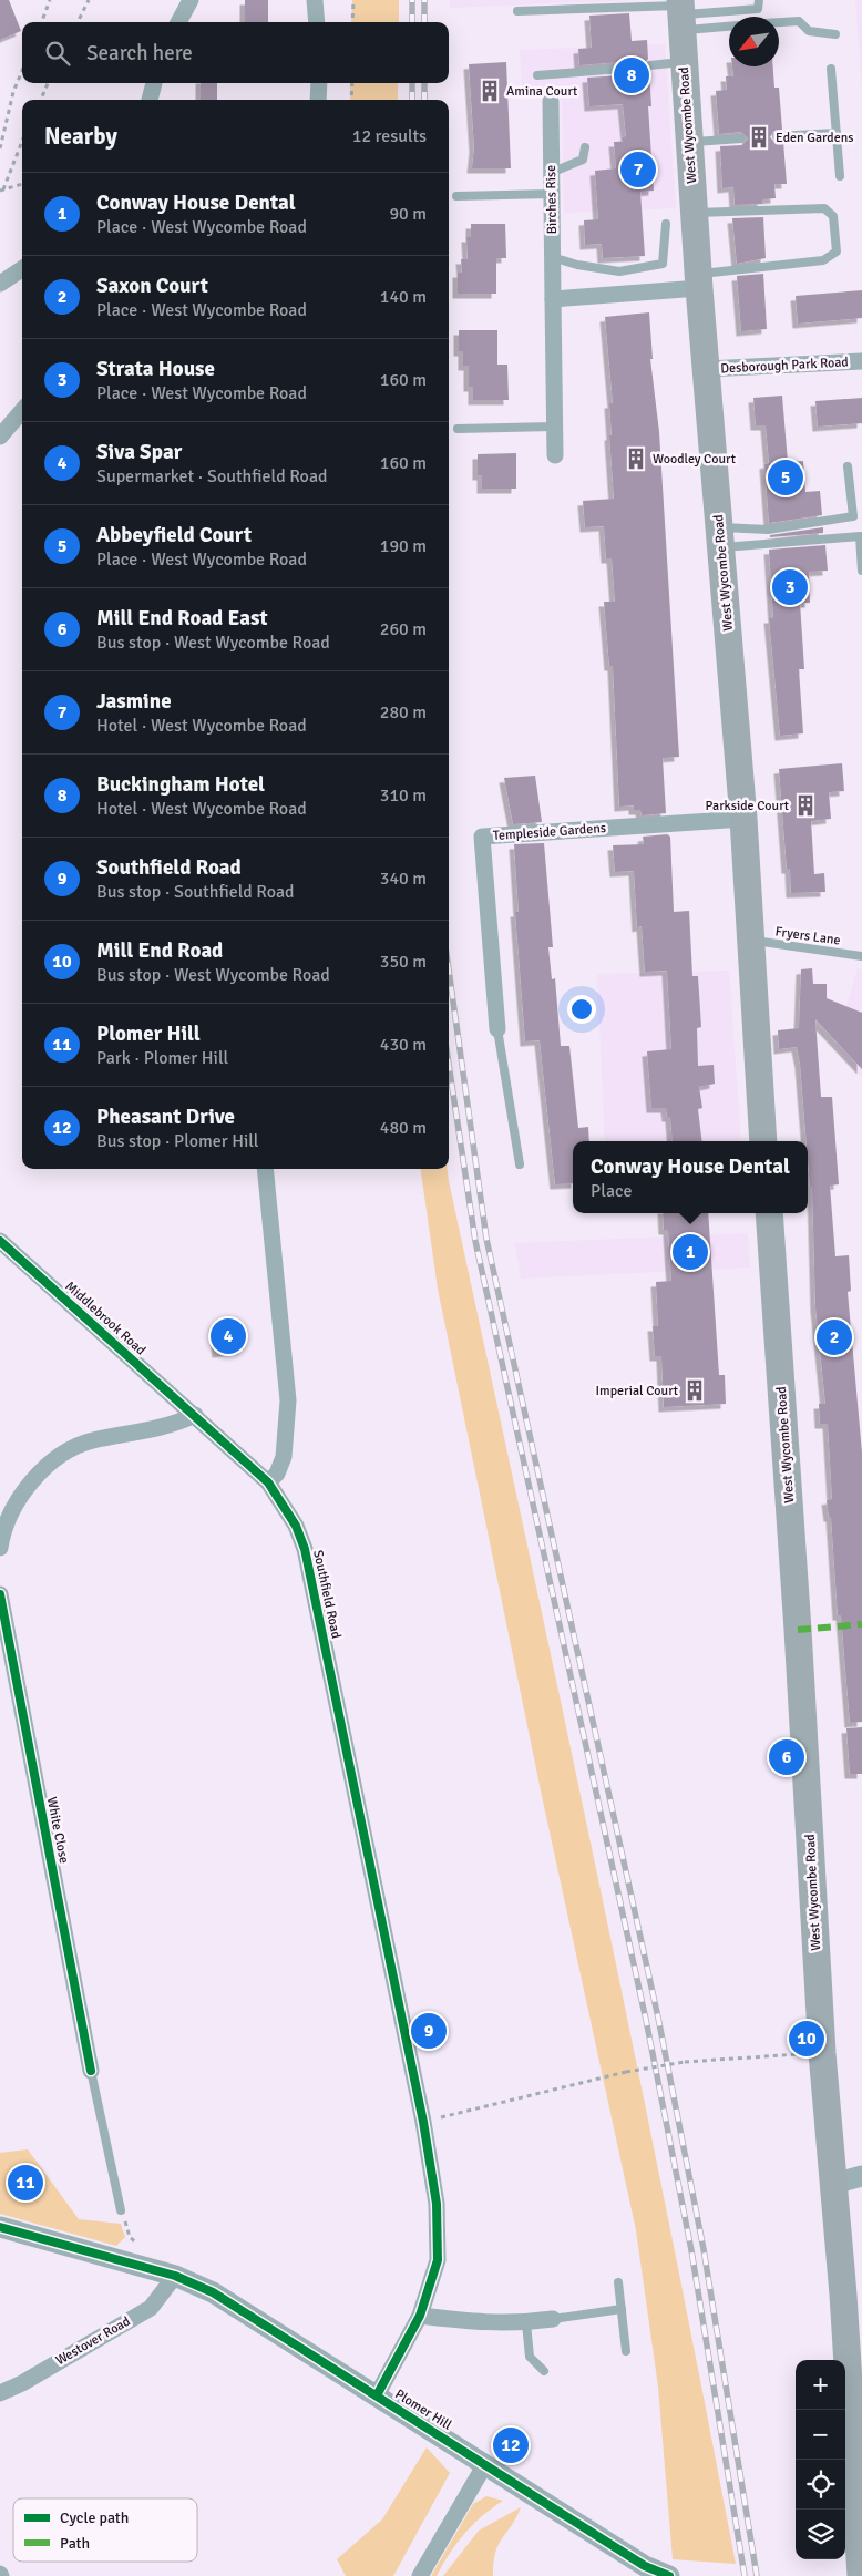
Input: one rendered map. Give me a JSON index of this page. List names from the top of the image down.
{
  "streets": {
    "main road": ["West Wycombe Road"],
    "street": [
      "Birches Rise",
      "Desborough Park Road",
      "Templeside Gardens",
      "Middlebrook Road",
      "Southfield Road",
      "White Close",
      "Westover Road",
      "Plomer Hill"
    ],
    "lane": ["Fryers Lane"]
  },
  "crossings": [
    ["West Wycombe Road", "Desborough Park Road"],
    ["West Wycombe Road", "Templeside Gardens"],
    ["West Wycombe Road", "Fryers Lane"],
    ["Middlebrook Road", "Southfield Road"],
    ["Southfield Road", "Plomer Hill"],
    ["Westover Road", "Plomer Hill"]
  ],
  "places": {
    "building": [
      "Amina Court",
      "Eden Gardens",
      "Woodley Court",
      "Parkside Court",
      "Imperial Court"
    ]
  },
  "legend": ["Cycle path", "Path"],
  "north": "bottom left",
  "page": {
    "search": "Search here",
    "pins": [
      "8",
      "7",
      "5",
      "3",
      "1",
      "4",
      "2",
      "6",
      "9",
      "10",
      "11",
      "12"
    ],
    "heading": ["Nearby", "12 results"],
    "list": [
      {
        "mark": "1",
        "name": "Conway House Dental",
        "note": "Place · West Wycombe Road",
        "value": "90 m"
      },
      {
        "mark": "2",
        "name": "Saxon Court",
        "note": "Place · West Wycombe Road",
        "value": "140 m"
      },
      {
        "mark": "3",
        "name": "Strata House",
        "note": "Place · West Wycombe Road",
        "value": "160 m"
      },
      {
        "mark": "4",
        "name": "Siva Spar",
        "note": "Supermarket · Southfield Road",
        "value": "160 m"
      },
      {
        "mark": "5",
        "name": "Abbeyfield Court",
        "note": "Place · West Wycombe Road",
        "value": "190 m"
      },
      {
        "mark": "6",
        "name": "Mill End Road East",
        "note": "Bus stop · West Wycombe Road",
        "value": "260 m"
      },
      {
        "mark": "7",
        "name": "Jasmine",
        "note": "Hotel · West Wycombe Road",
        "value": "280 m"
      },
      {
        "mark": "8",
        "name": "Buckingham Hotel",
        "note": "Hotel · West Wycombe Road",
        "value": "310 m"
      },
      {
        "mark": "9",
        "name": "Southfield Road",
        "note": "Bus stop · Southfield Road",
        "value": "340 m"
      },
      {
        "mark": "10",
        "name": "Mill End Road",
        "note": "Bus stop · West Wycombe Road",
        "value": "350 m"
      },
      {
        "mark": "11",
        "name": "Plomer Hill",
        "note": "Park · Plomer Hill",
        "value": "430 m"
      },
      {
        "mark": "12",
        "name": "Pheasant Drive",
        "note": "Bus stop · Plomer Hill",
        "value": "480 m"
      }
    ],
    "popup": ["Conway House Dental", "Place"],
    "map_buttons": ["+", "−"]
  }
}
